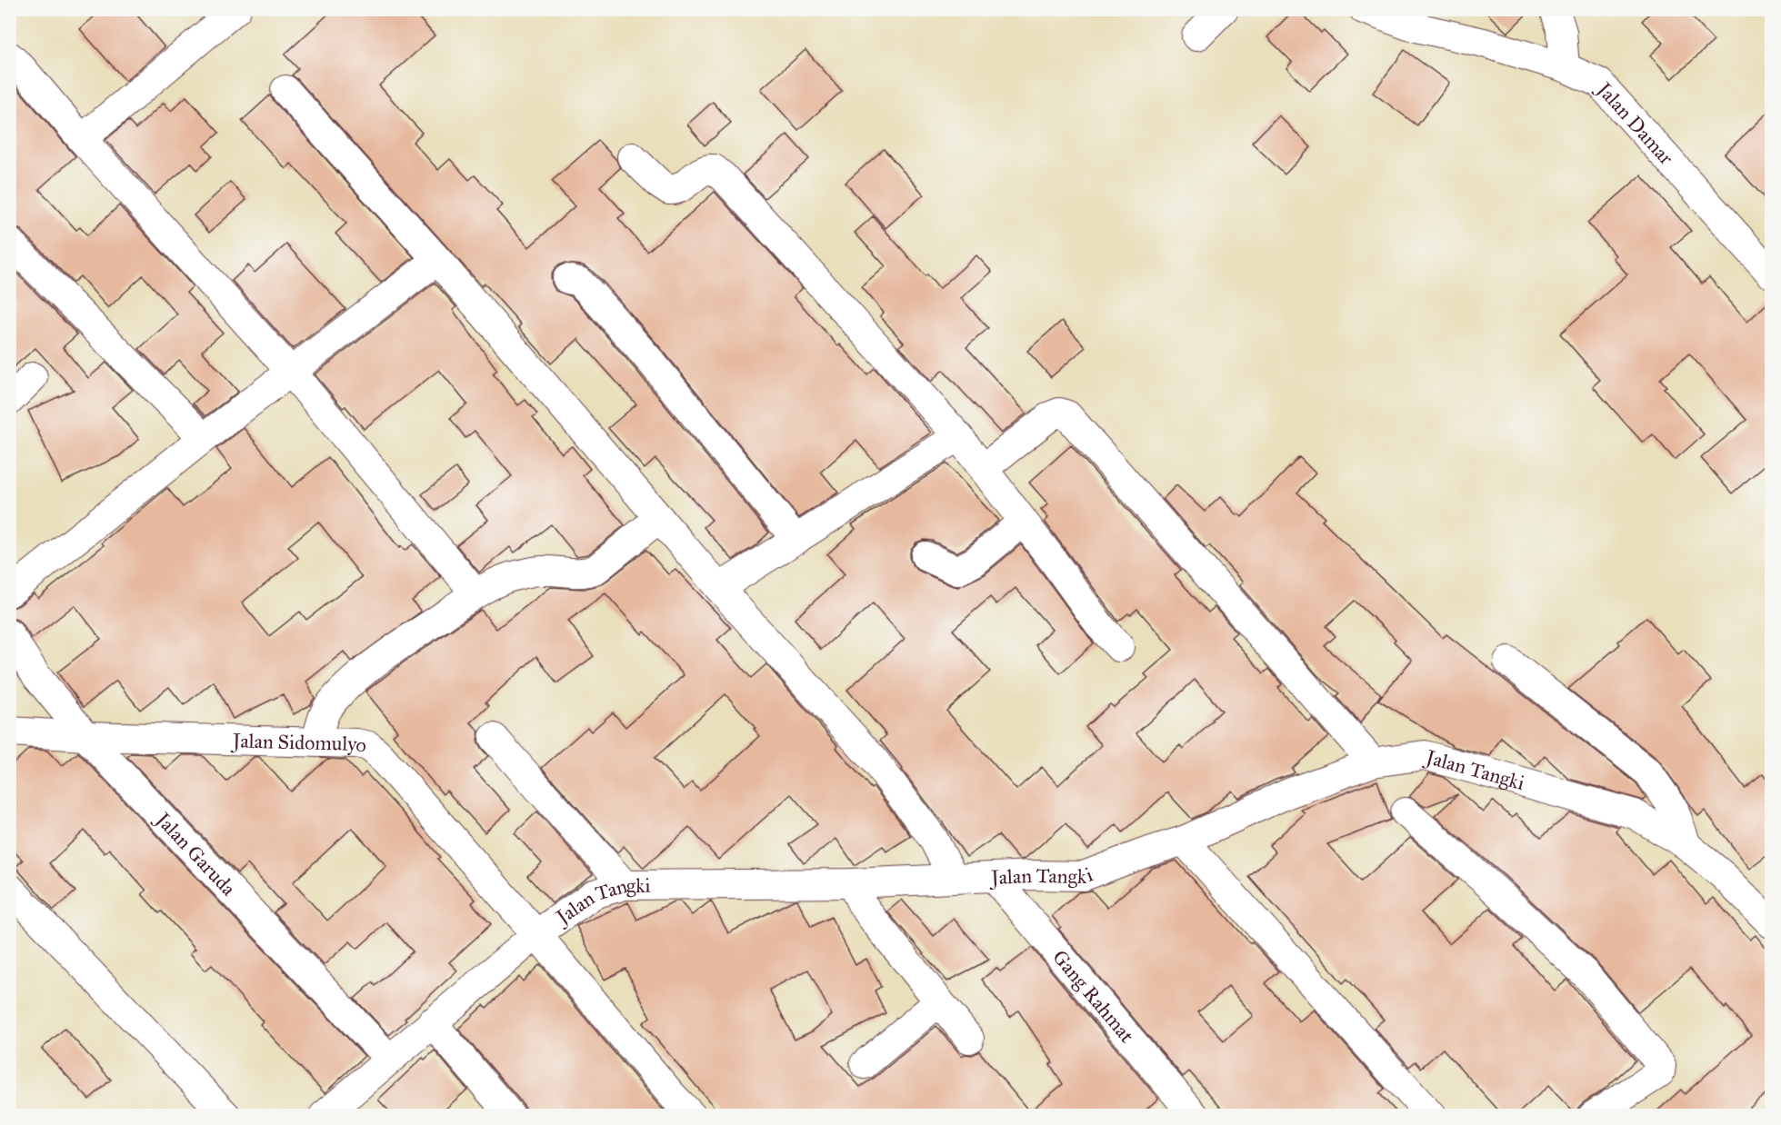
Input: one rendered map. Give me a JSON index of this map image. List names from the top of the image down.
{
  "streets": {
    "street": [
      "Jalan Damar",
      "Jalan Sidomulyo",
      "Jalan Tangki",
      "Jalan Garuda",
      "Gang Rahmat"
    ]
  },
  "crossings": [
    ["Jalan Sidomulyo", "Jalan Tangki"],
    ["Jalan Sidomulyo", "Jalan Garuda"],
    ["Jalan Tangki", "Jalan Garuda"],
    ["Jalan Tangki", "Gang Rahmat"]
  ]
}
